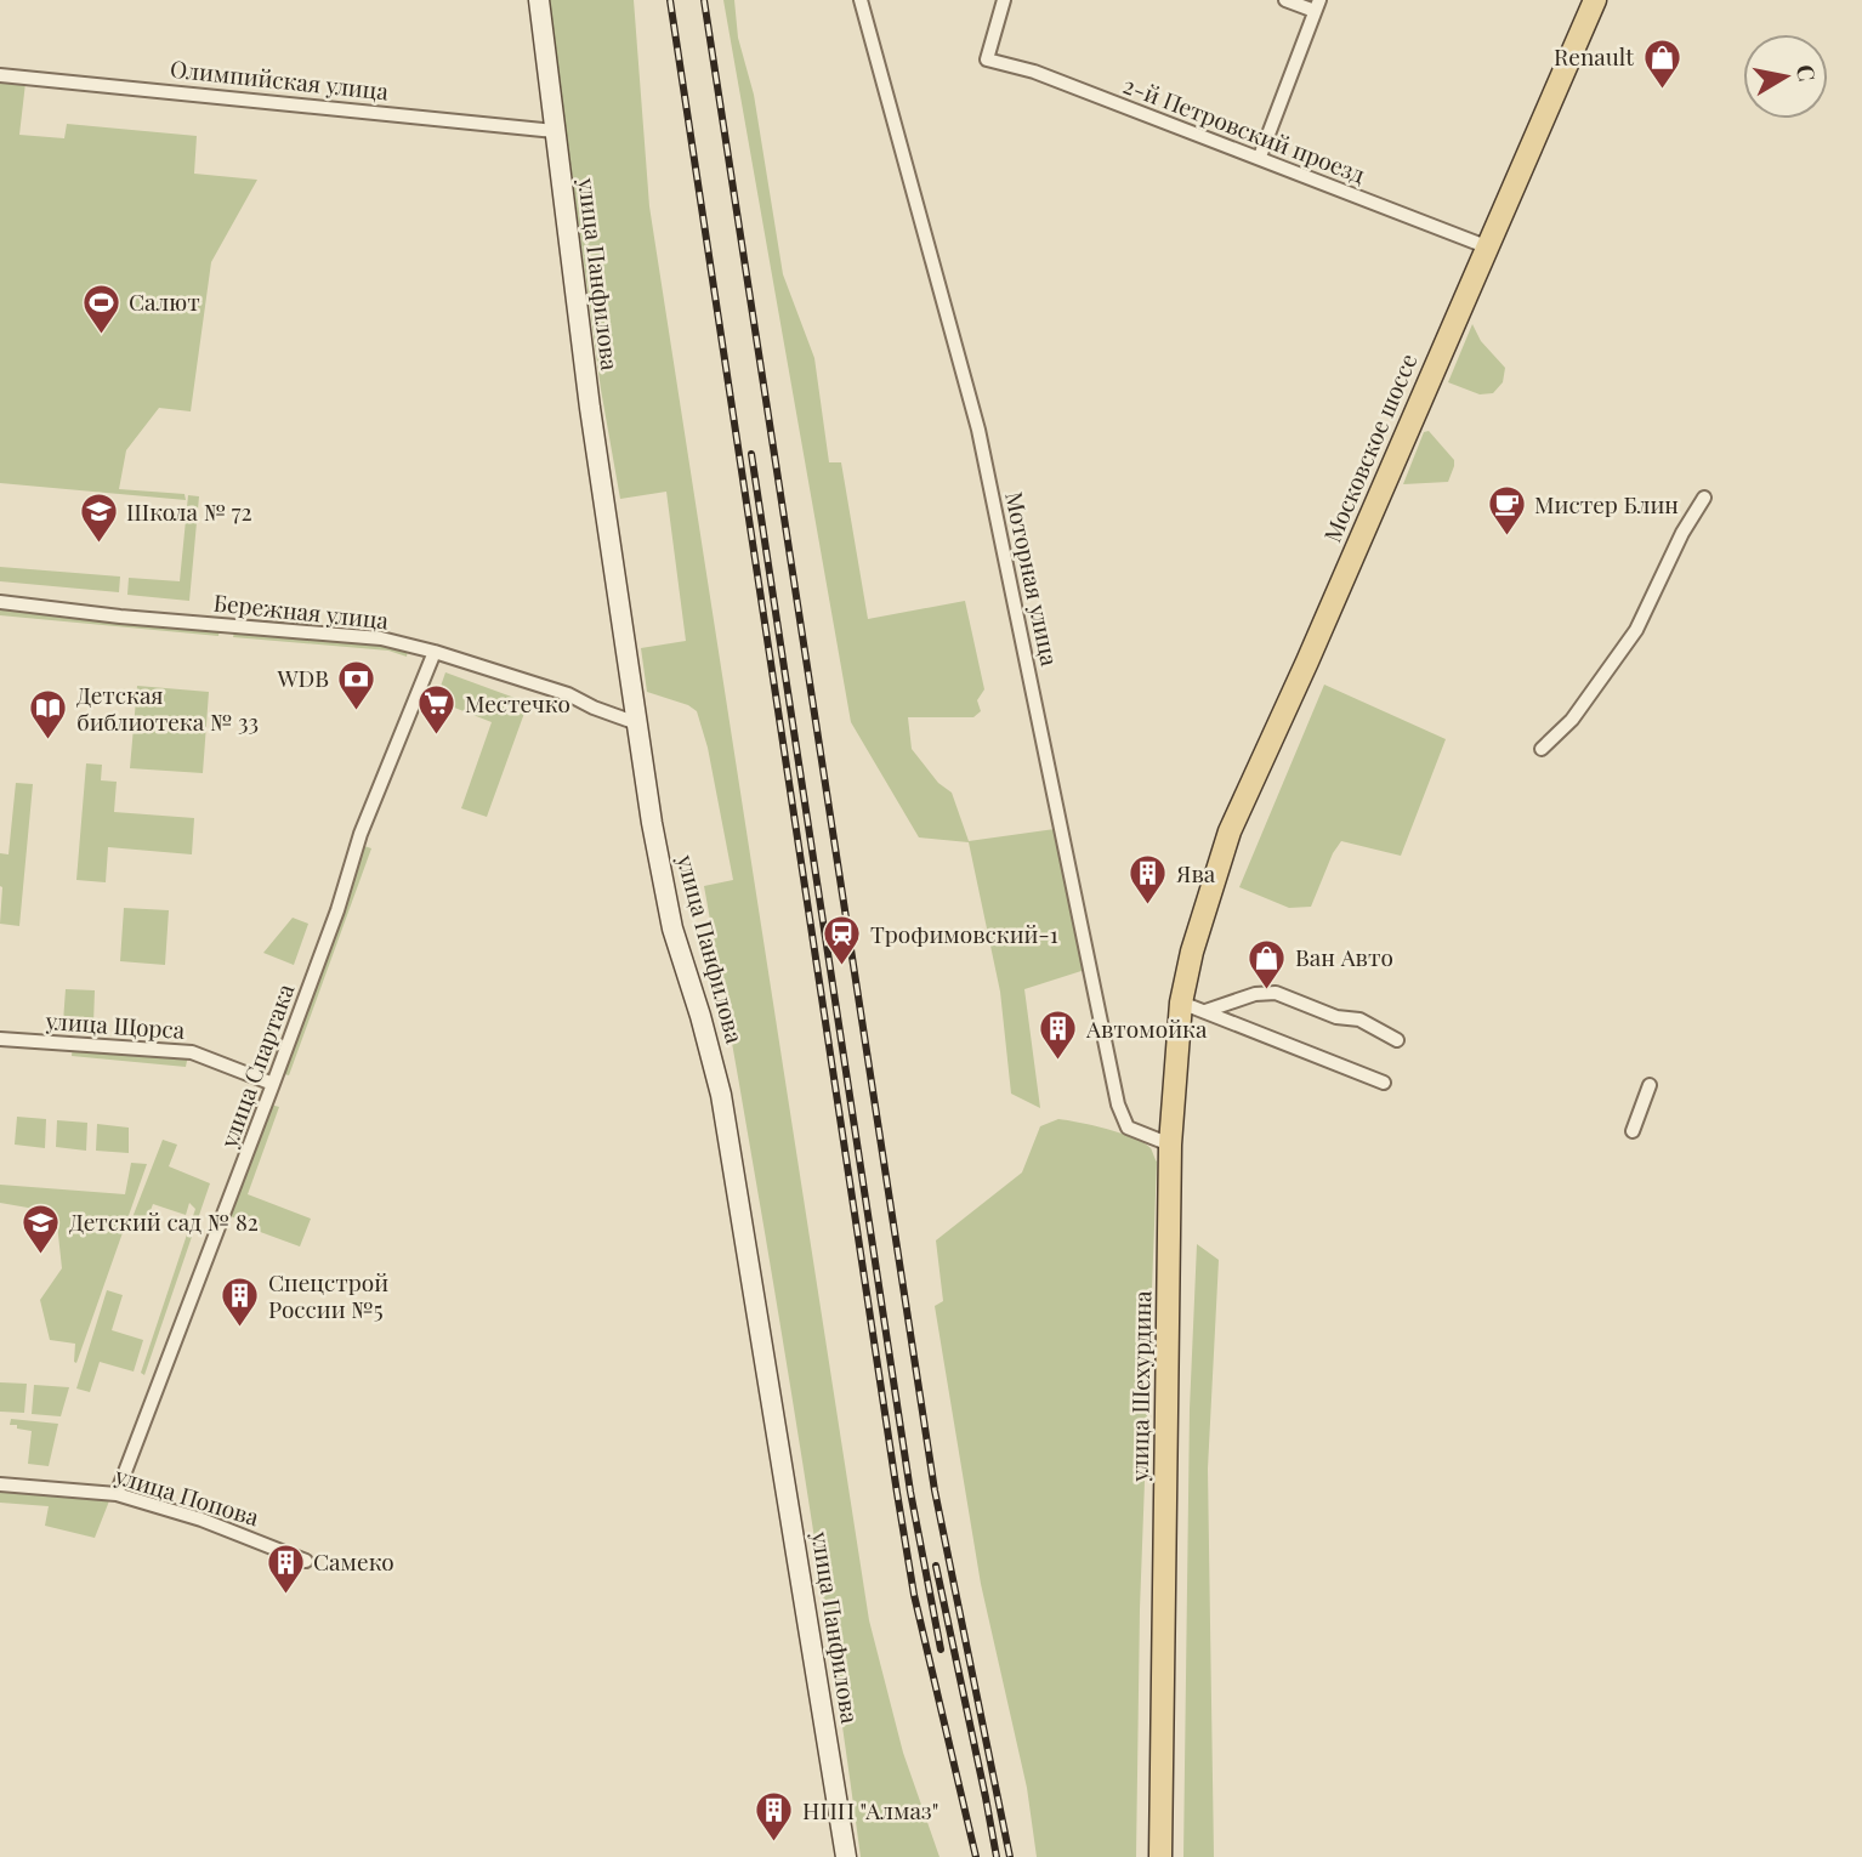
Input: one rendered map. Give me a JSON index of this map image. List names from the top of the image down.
{
  "streets": {
    "main road": ["улица Панфилова", "Московское шоссе", "улица Шехурдина"],
    "street": [
      "Олимпийская улица",
      "2-й Петровский проезд",
      "Моторная улица",
      "Бережная улица",
      "улица Щорса",
      "улица Спартака",
      "улица Попова"
    ]
  },
  "crossings": [
    ["Олимпийская улица", "улица Панфилова"],
    ["2-й Петровский проезд", "Московское шоссе"],
    ["улица Панфилова", "Бережная улица"],
    ["Московское шоссе", "улица Шехурдина"],
    ["Моторная улица", "улица Шехурдина"],
    ["Бережная улица", "улица Спартака"],
    ["улица Щорса", "улица Спартака"],
    ["улица Спартака", "улица Попова"]
  ],
  "places": {
    "shop": ["Renault", "Ван Авто"],
    "sports": ["Салют"],
    "cafe": ["Мистер Блин"],
    "school or university": ["Школа № 72", "Детский сад № 82"],
    "bank": ["WDB"],
    "supermarket": ["Местечко"],
    "library": ["Детская библиотека № 33"],
    "building": [
      "Ява",
      "Автомойка",
      "Спецстрой России №5",
      "Самеко",
      "НПП \"Алмаз\""
    ],
    "station": ["Трофимовский-1"]
  },
  "north": "right"
}
